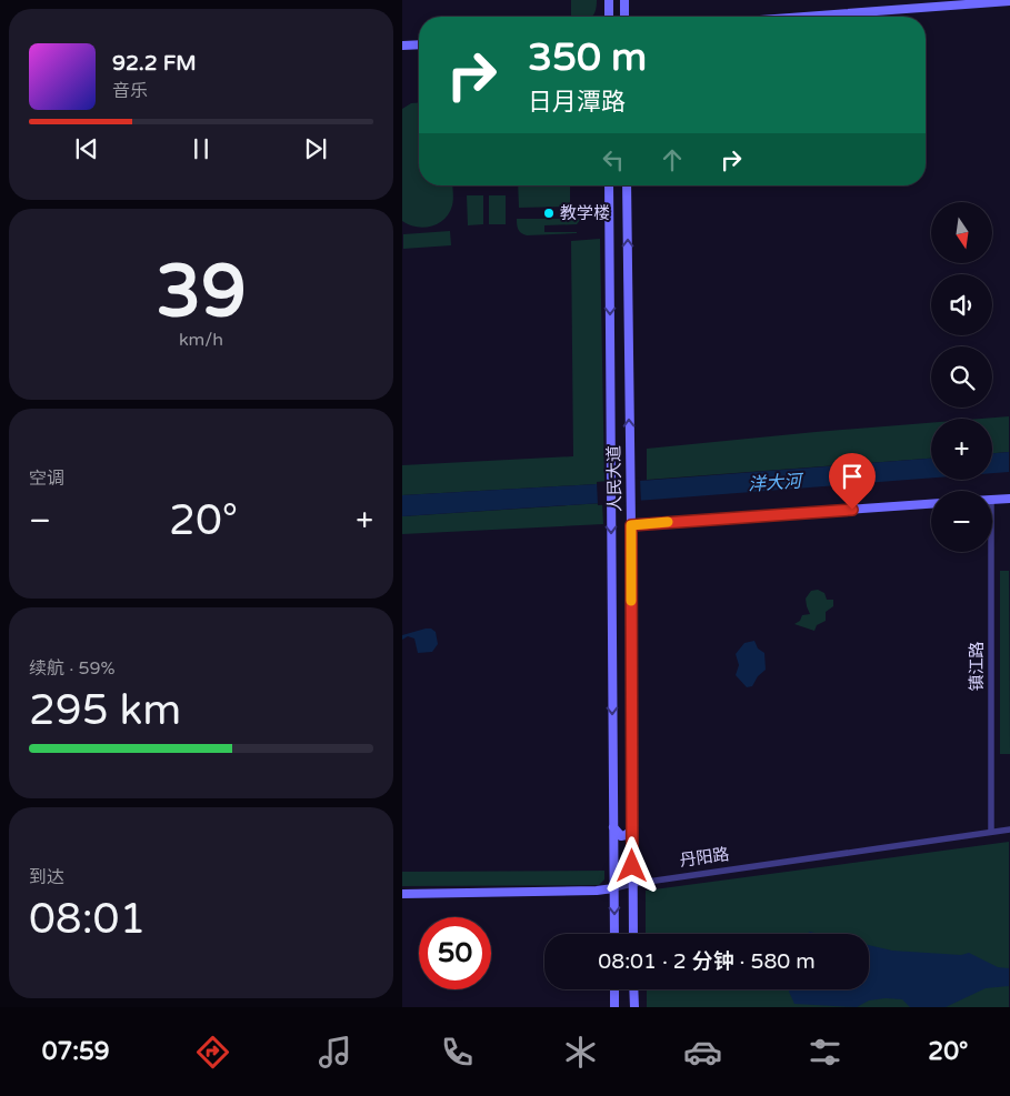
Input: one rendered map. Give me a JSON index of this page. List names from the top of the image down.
{
  "streets": {
    "main road": ["人民大道", "丹阳路"],
    "street": ["镇江路"]
  },
  "crossings": [
    ["人民大道", "丹阳路"],
    ["镇江路", "丹阳路"]
  ],
  "water": ["洋大河"],
  "places": ["教学楼"],
  "north": "bottom",
  "page": {
    "turn": ["350 m", "日月潭路"],
    "song": ["92.2 FM", "音乐"],
    "map_buttons": ["+", "−"],
    "tile": [
      ["39", "km/h"],
      "空调",
      ["续航 · 59%", "295 km"],
      ["到达", "08:01"]
    ],
    "heat": ["−", "20°", "+"],
    "limit": "50",
    "trip": "08:01 · 2 分钟 · 580 m",
    "tabs": ["07:59", "20°"]
  }
}
